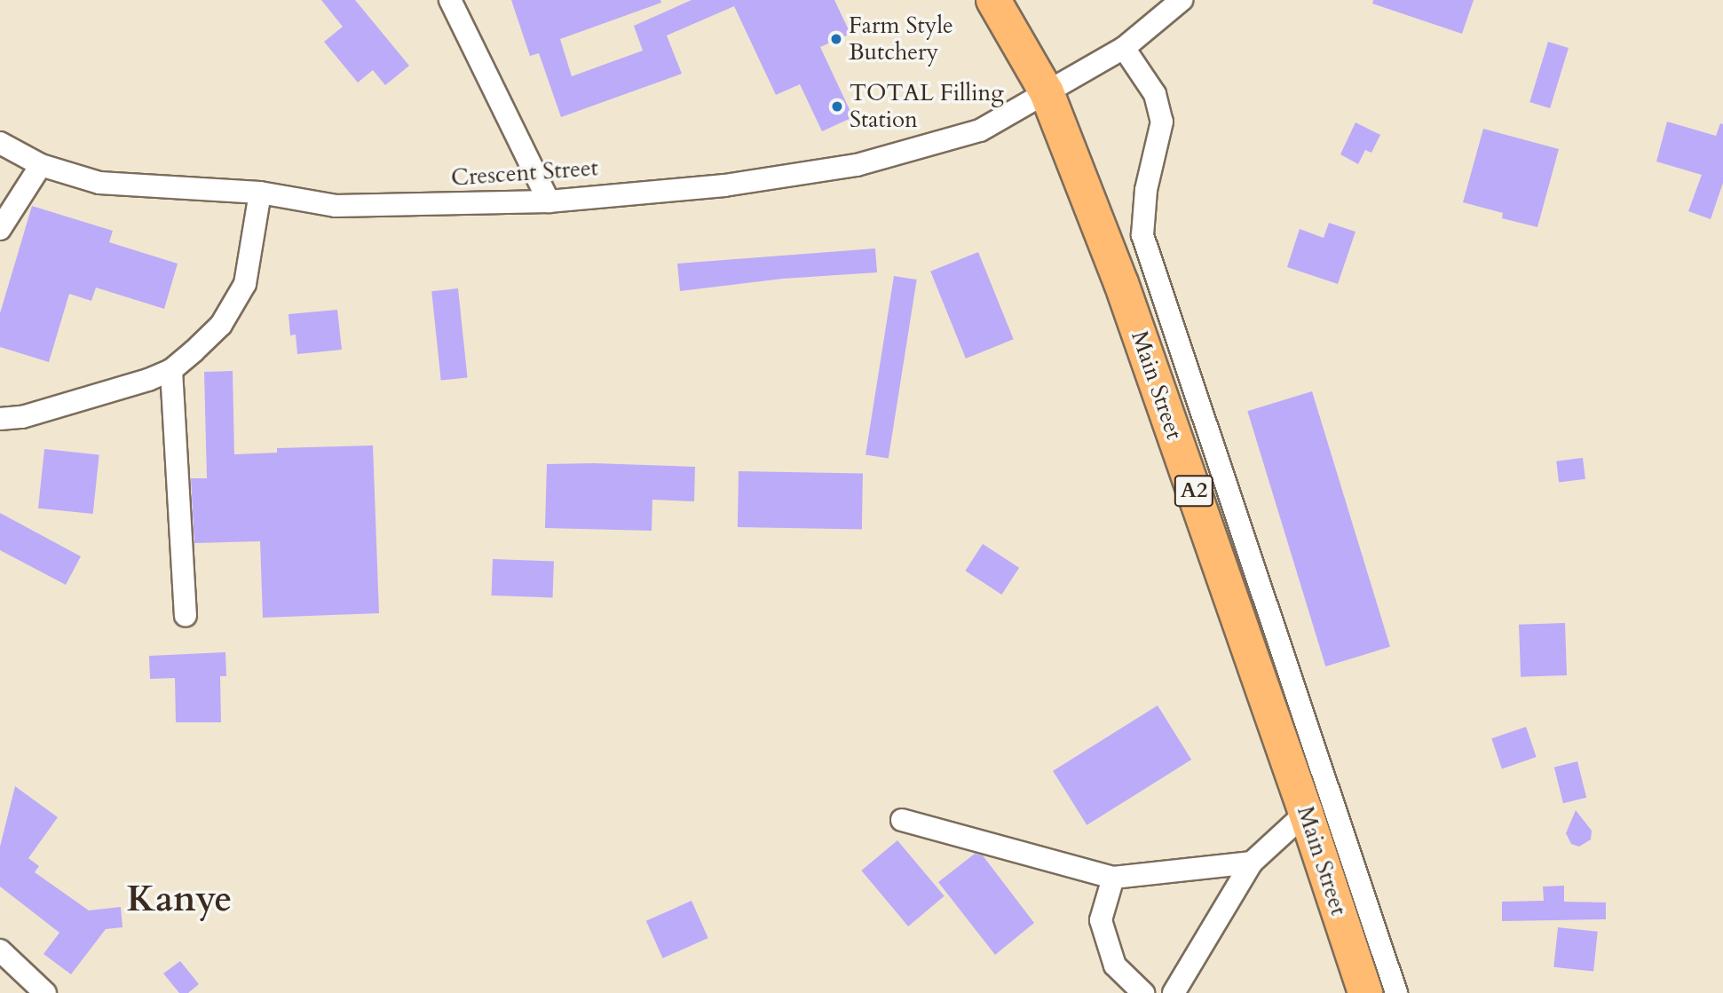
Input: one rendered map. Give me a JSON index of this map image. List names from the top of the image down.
{
  "streets": {
    "highway": ["Main Street", "A2"],
    "street": ["Crescent Street"]
  },
  "crossings": [
    ["Crescent Street", "Main Street"]
  ],
  "districts": ["Kanye"],
  "places": ["Farm Style Butchery", "TOTAL Filling Station"]
}
